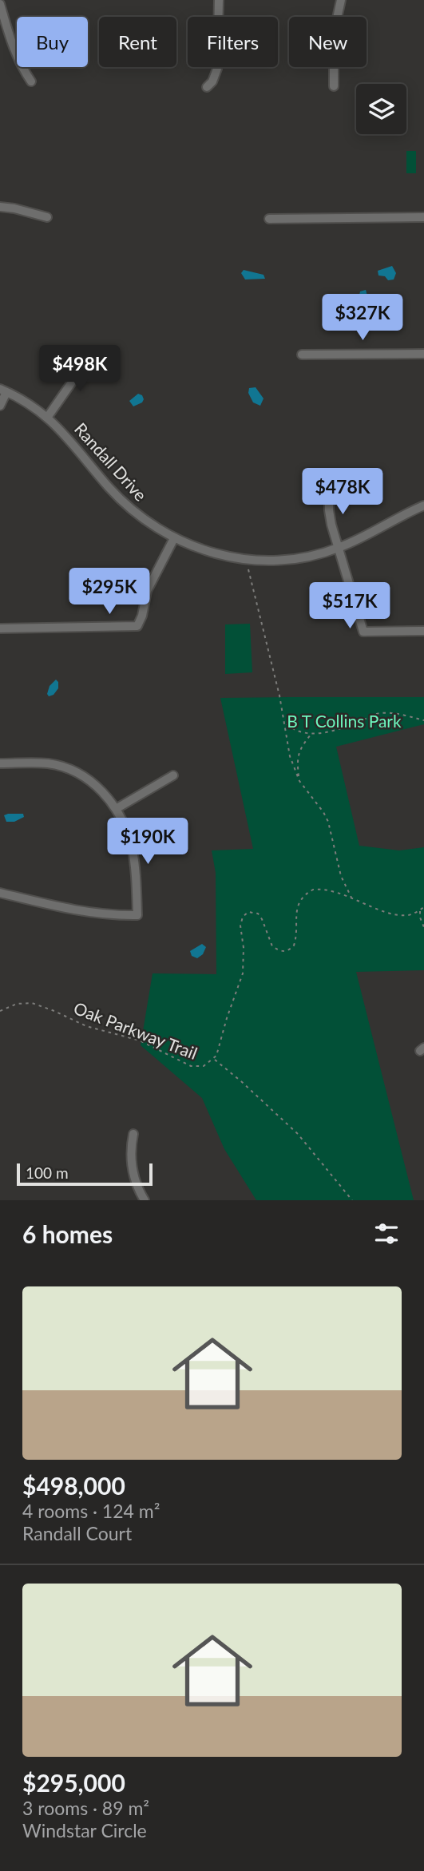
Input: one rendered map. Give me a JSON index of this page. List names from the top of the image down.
{
  "streets": {
    "street": ["Randall Drive"],
    "path": ["Oak Parkway Trail"]
  },
  "parks": ["B T Collins Park"],
  "scale_bar": "100 m",
  "page": {
    "chip": [
      "Buy",
      "Rent",
      "Filters",
      "New"
    ],
    "price": [
      "$327K",
      "$498K",
      "$478K",
      "$295K",
      "$517K",
      "$190K"
    ],
    "scale": "100 m",
    "heading": "6 homes",
    "list": [
      {
        "name": "$498,000",
        "note": "4 rooms · 124 m² · Randall Court"
      },
      {
        "name": "$295,000",
        "note": "3 rooms · 89 m² · Windstar Circle"
      }
    ]
  }
}
